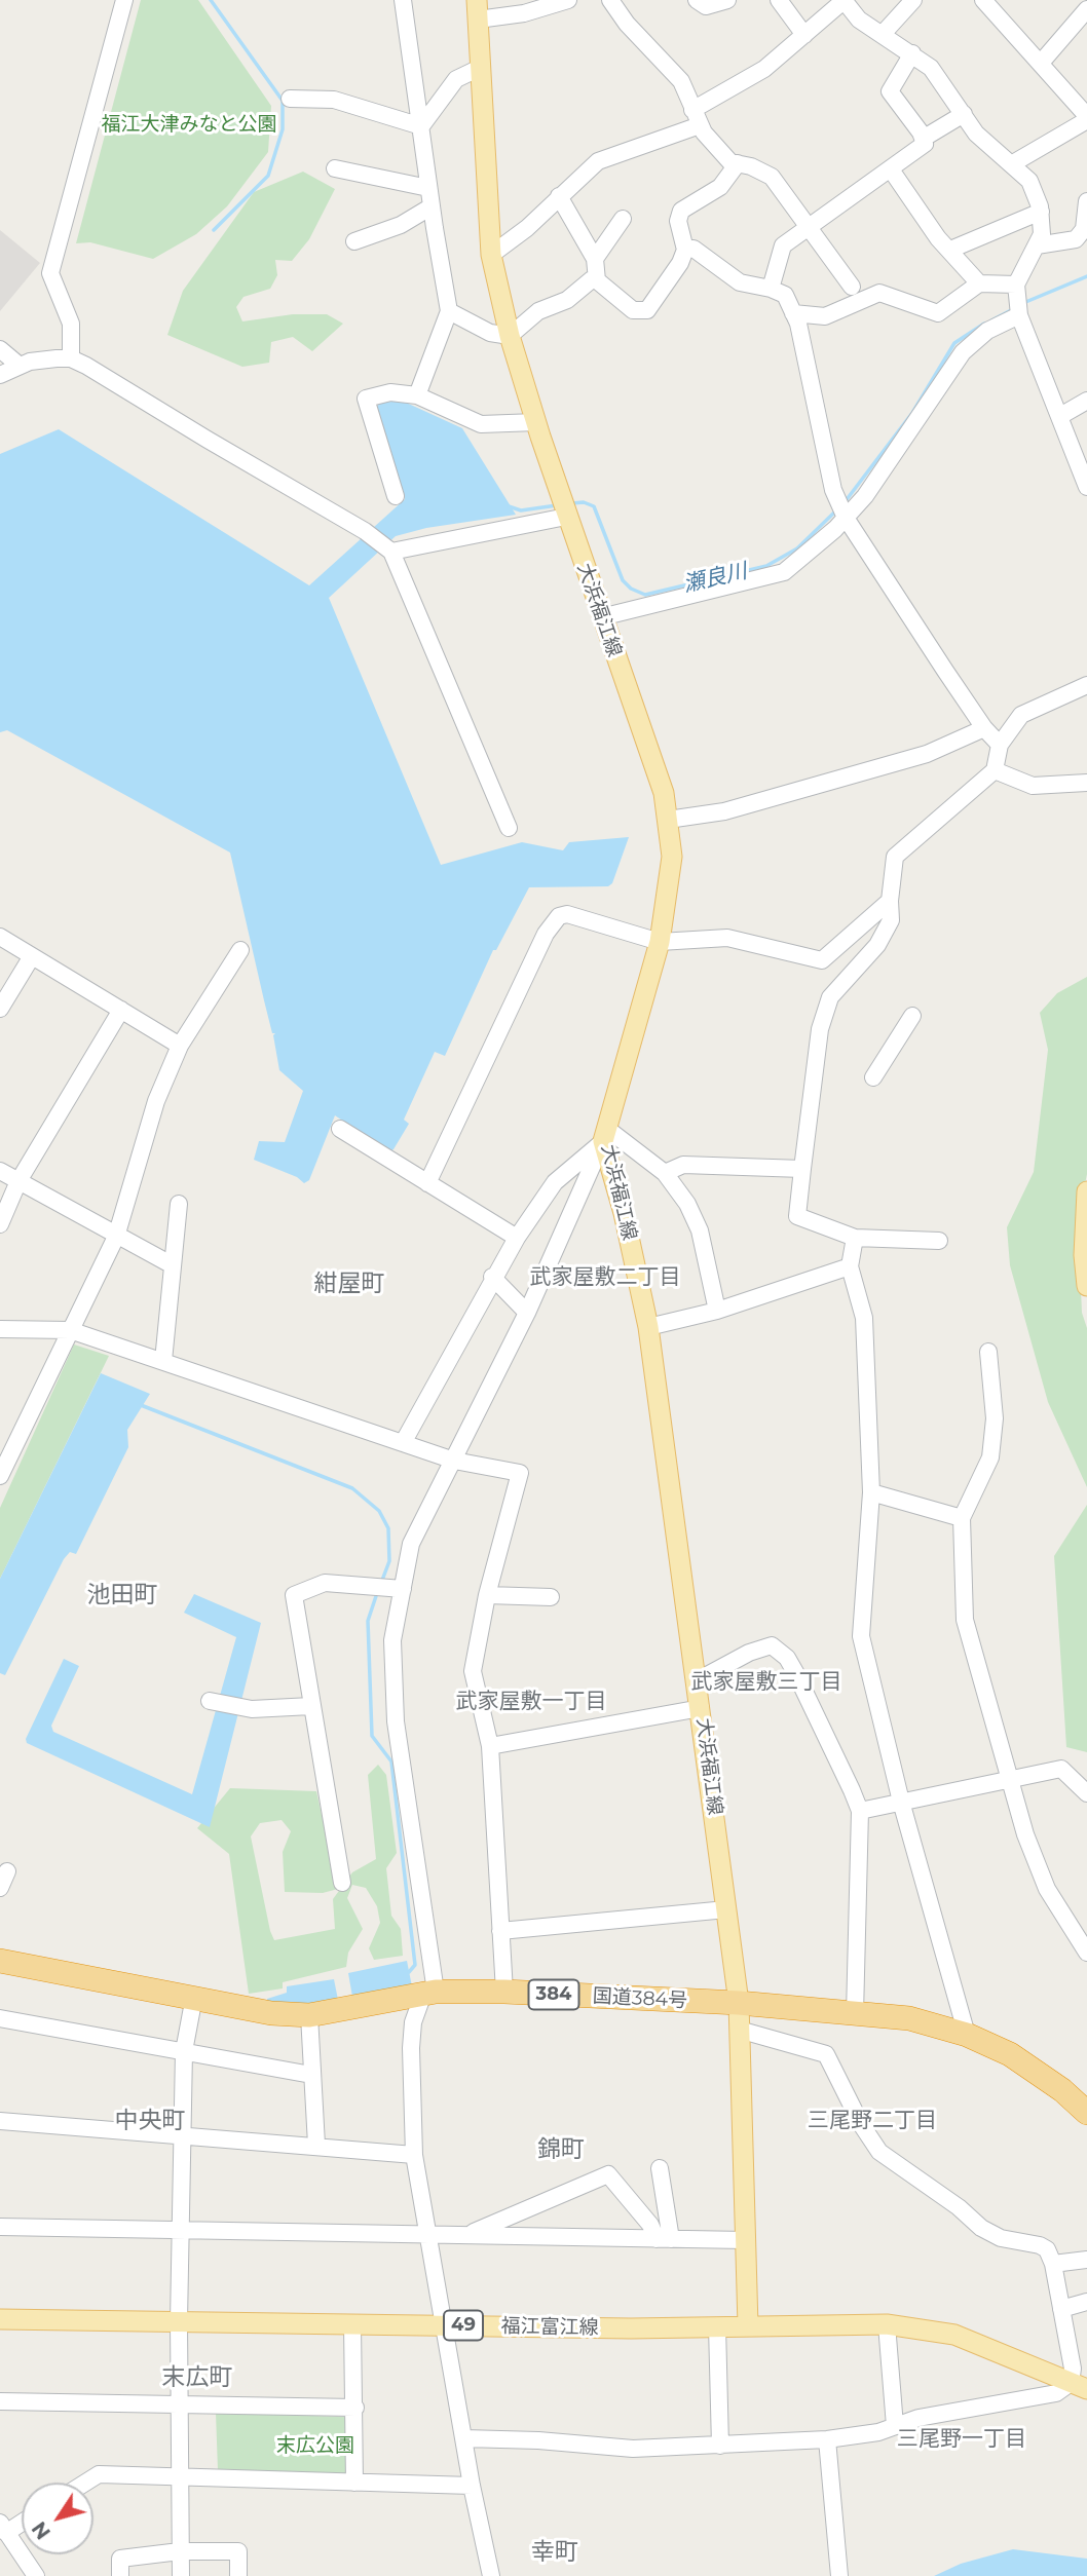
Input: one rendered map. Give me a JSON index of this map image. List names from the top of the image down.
{
  "streets": {
    "highway": ["384", "国道384号"],
    "main road": ["大浜福江線", "49", "福江富江線"]
  },
  "crossings": [
    ["大浜福江線", "国道384号"],
    ["大浜福江線", "福江富江線"]
  ],
  "districts": [
    "武家屋敷二丁目",
    "紺屋町",
    "池田町",
    "武家屋敷三丁目",
    "武家屋敷一丁目",
    "中央町",
    "三尾野二丁目",
    "錦町",
    "末広町",
    "三尾野一丁目",
    "幸町"
  ],
  "water": ["瀬良川"],
  "parks": ["福江大津みなと公園", "末広公園"],
  "north": "bottom left"
}
